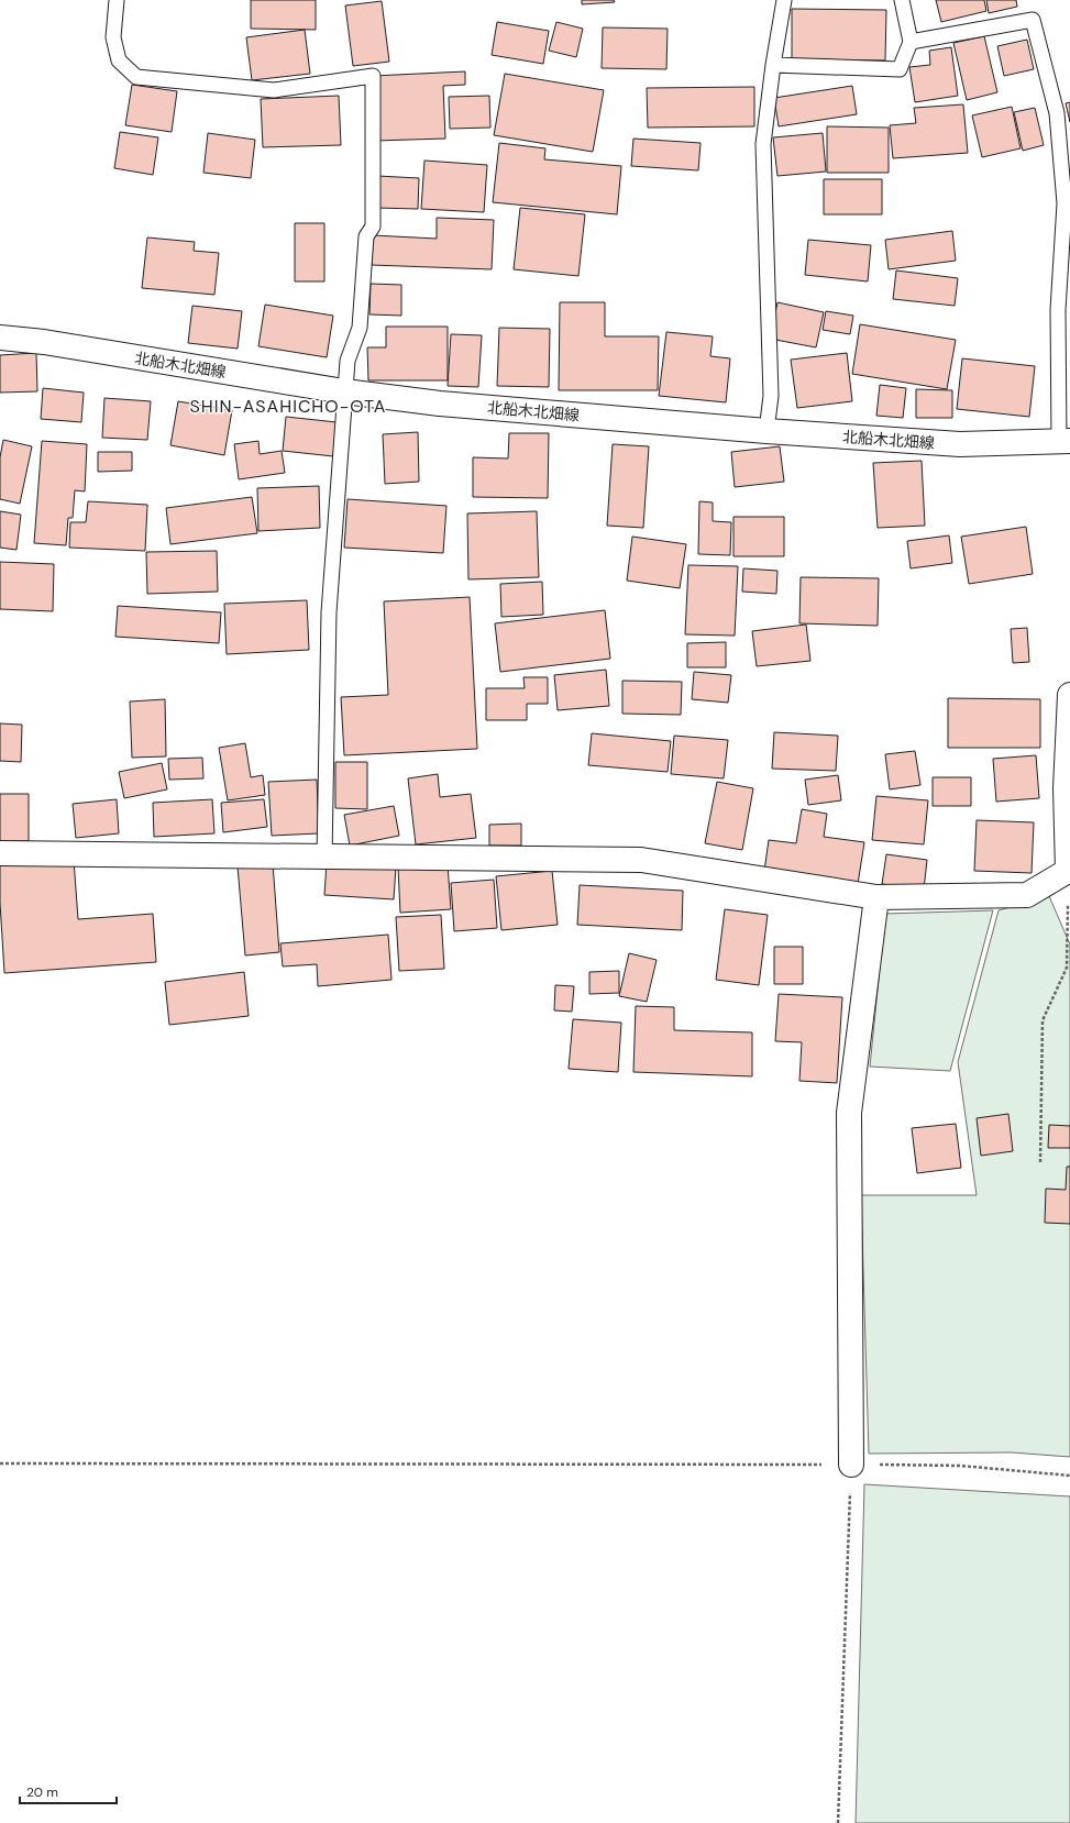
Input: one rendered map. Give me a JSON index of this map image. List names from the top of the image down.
{
  "streets": {
    "street": ["北船木北畑線"]
  },
  "districts": ["SHIN-ASAHICHO-OTA"],
  "scale_bar": "20 m"
}
